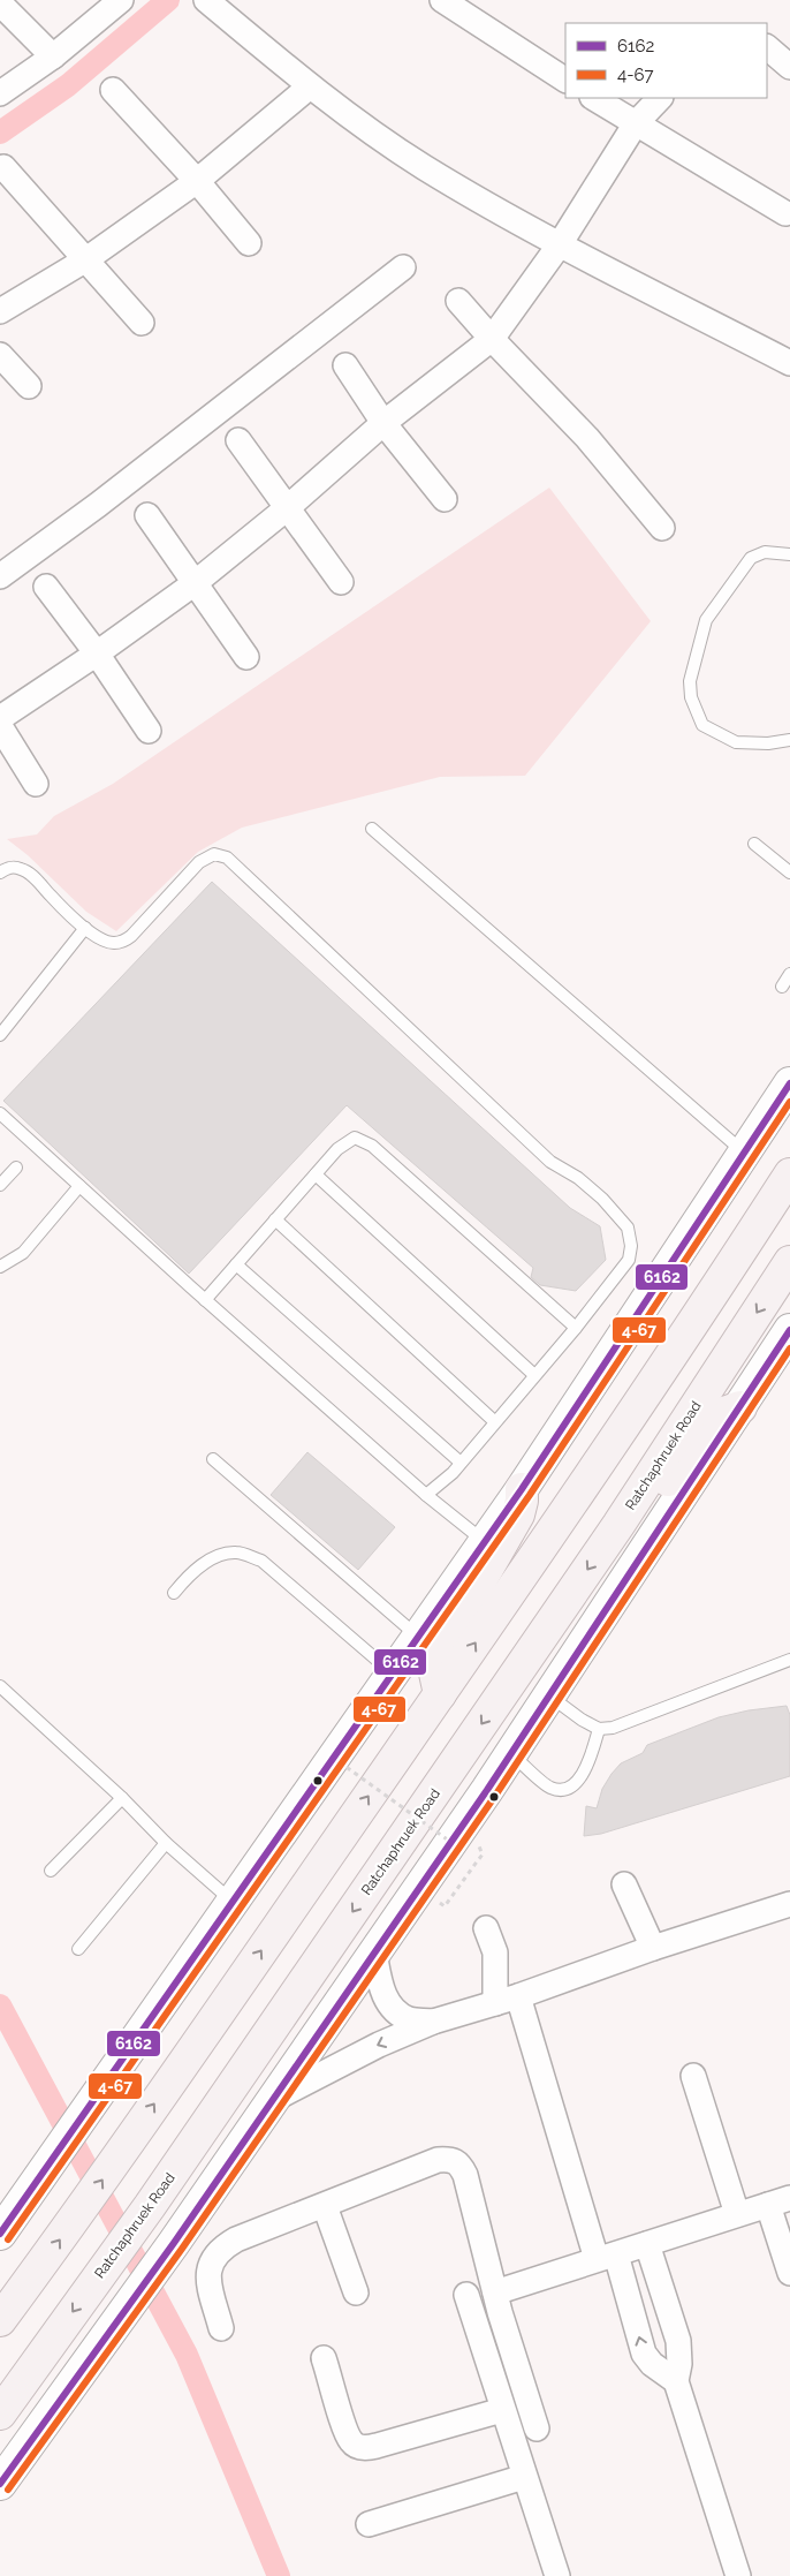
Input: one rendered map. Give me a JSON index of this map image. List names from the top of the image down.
{
  "streets": {
    "main road": ["Ratchaphruek Road"]
  },
  "lines": ["transit line 6162", "transit line 4-67"],
  "legend": ["6162", "4-67"]
}
